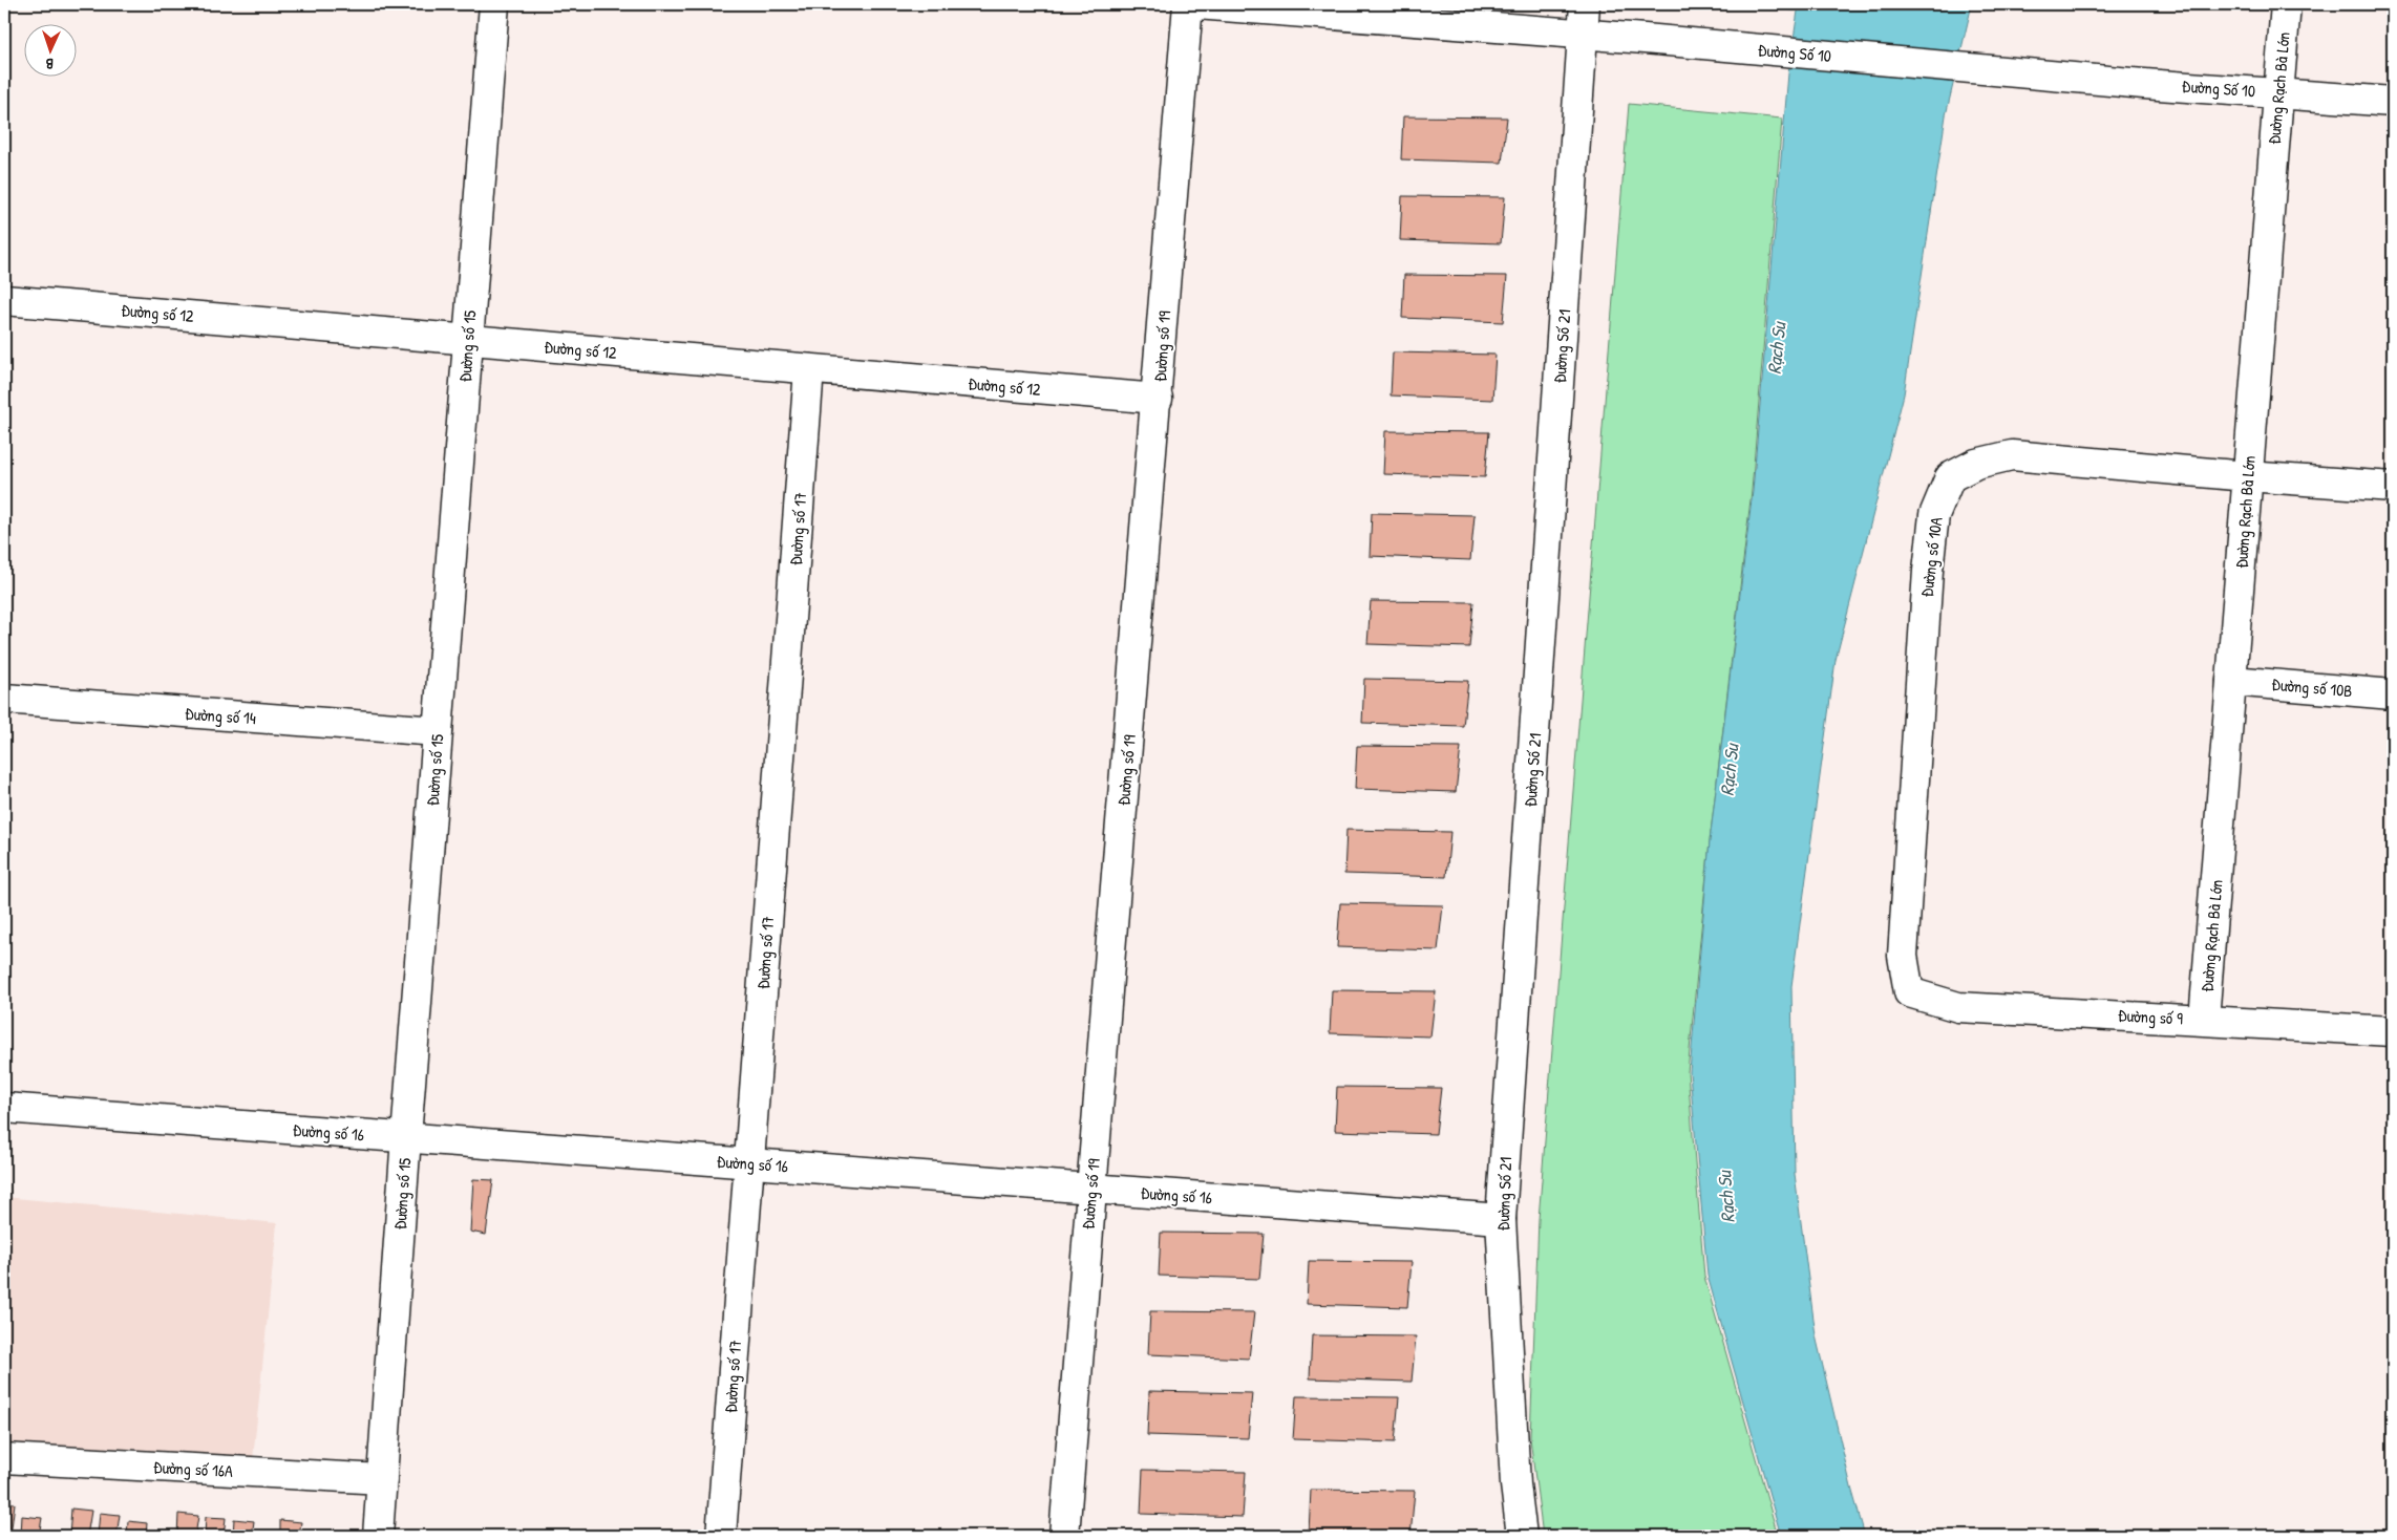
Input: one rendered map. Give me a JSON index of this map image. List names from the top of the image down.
{
  "streets": {
    "street": [
      "Đường Số 10",
      "Đường Rạch Bà Lớn",
      "Đường số 12",
      "Đường số 15",
      "Đường số 19",
      "Đường Số 21",
      "Đường số 17",
      "Đường số 10A",
      "Đường số 10B",
      "Đường số 14",
      "Đường số 9",
      "Đường số 16",
      "Đường số 16A"
    ]
  },
  "crossings": [
    ["Đường Số 10", "Đường Rạch Bà Lớn"],
    ["Đường Số 10", "Đường Số 21"],
    ["Đường Rạch Bà Lớn", "Đường số 10A"],
    ["Đường Rạch Bà Lớn", "Đường số 10B"],
    ["Đường Rạch Bà Lớn", "Đường số 9"],
    ["Đường số 12", "Đường số 15"],
    ["Đường số 12", "Đường số 19"],
    ["Đường số 12", "Đường số 17"],
    ["Đường số 15", "Đường số 14"],
    ["Đường số 15", "Đường số 16"],
    ["Đường số 15", "Đường số 16A"],
    ["Đường số 19", "Đường số 16"],
    ["Đường Số 21", "Đường số 16"],
    ["Đường số 17", "Đường số 16"],
    ["Đường số 10A", "Đường số 9"]
  ],
  "water": ["Rạch Su"],
  "north": "bottom"
}
